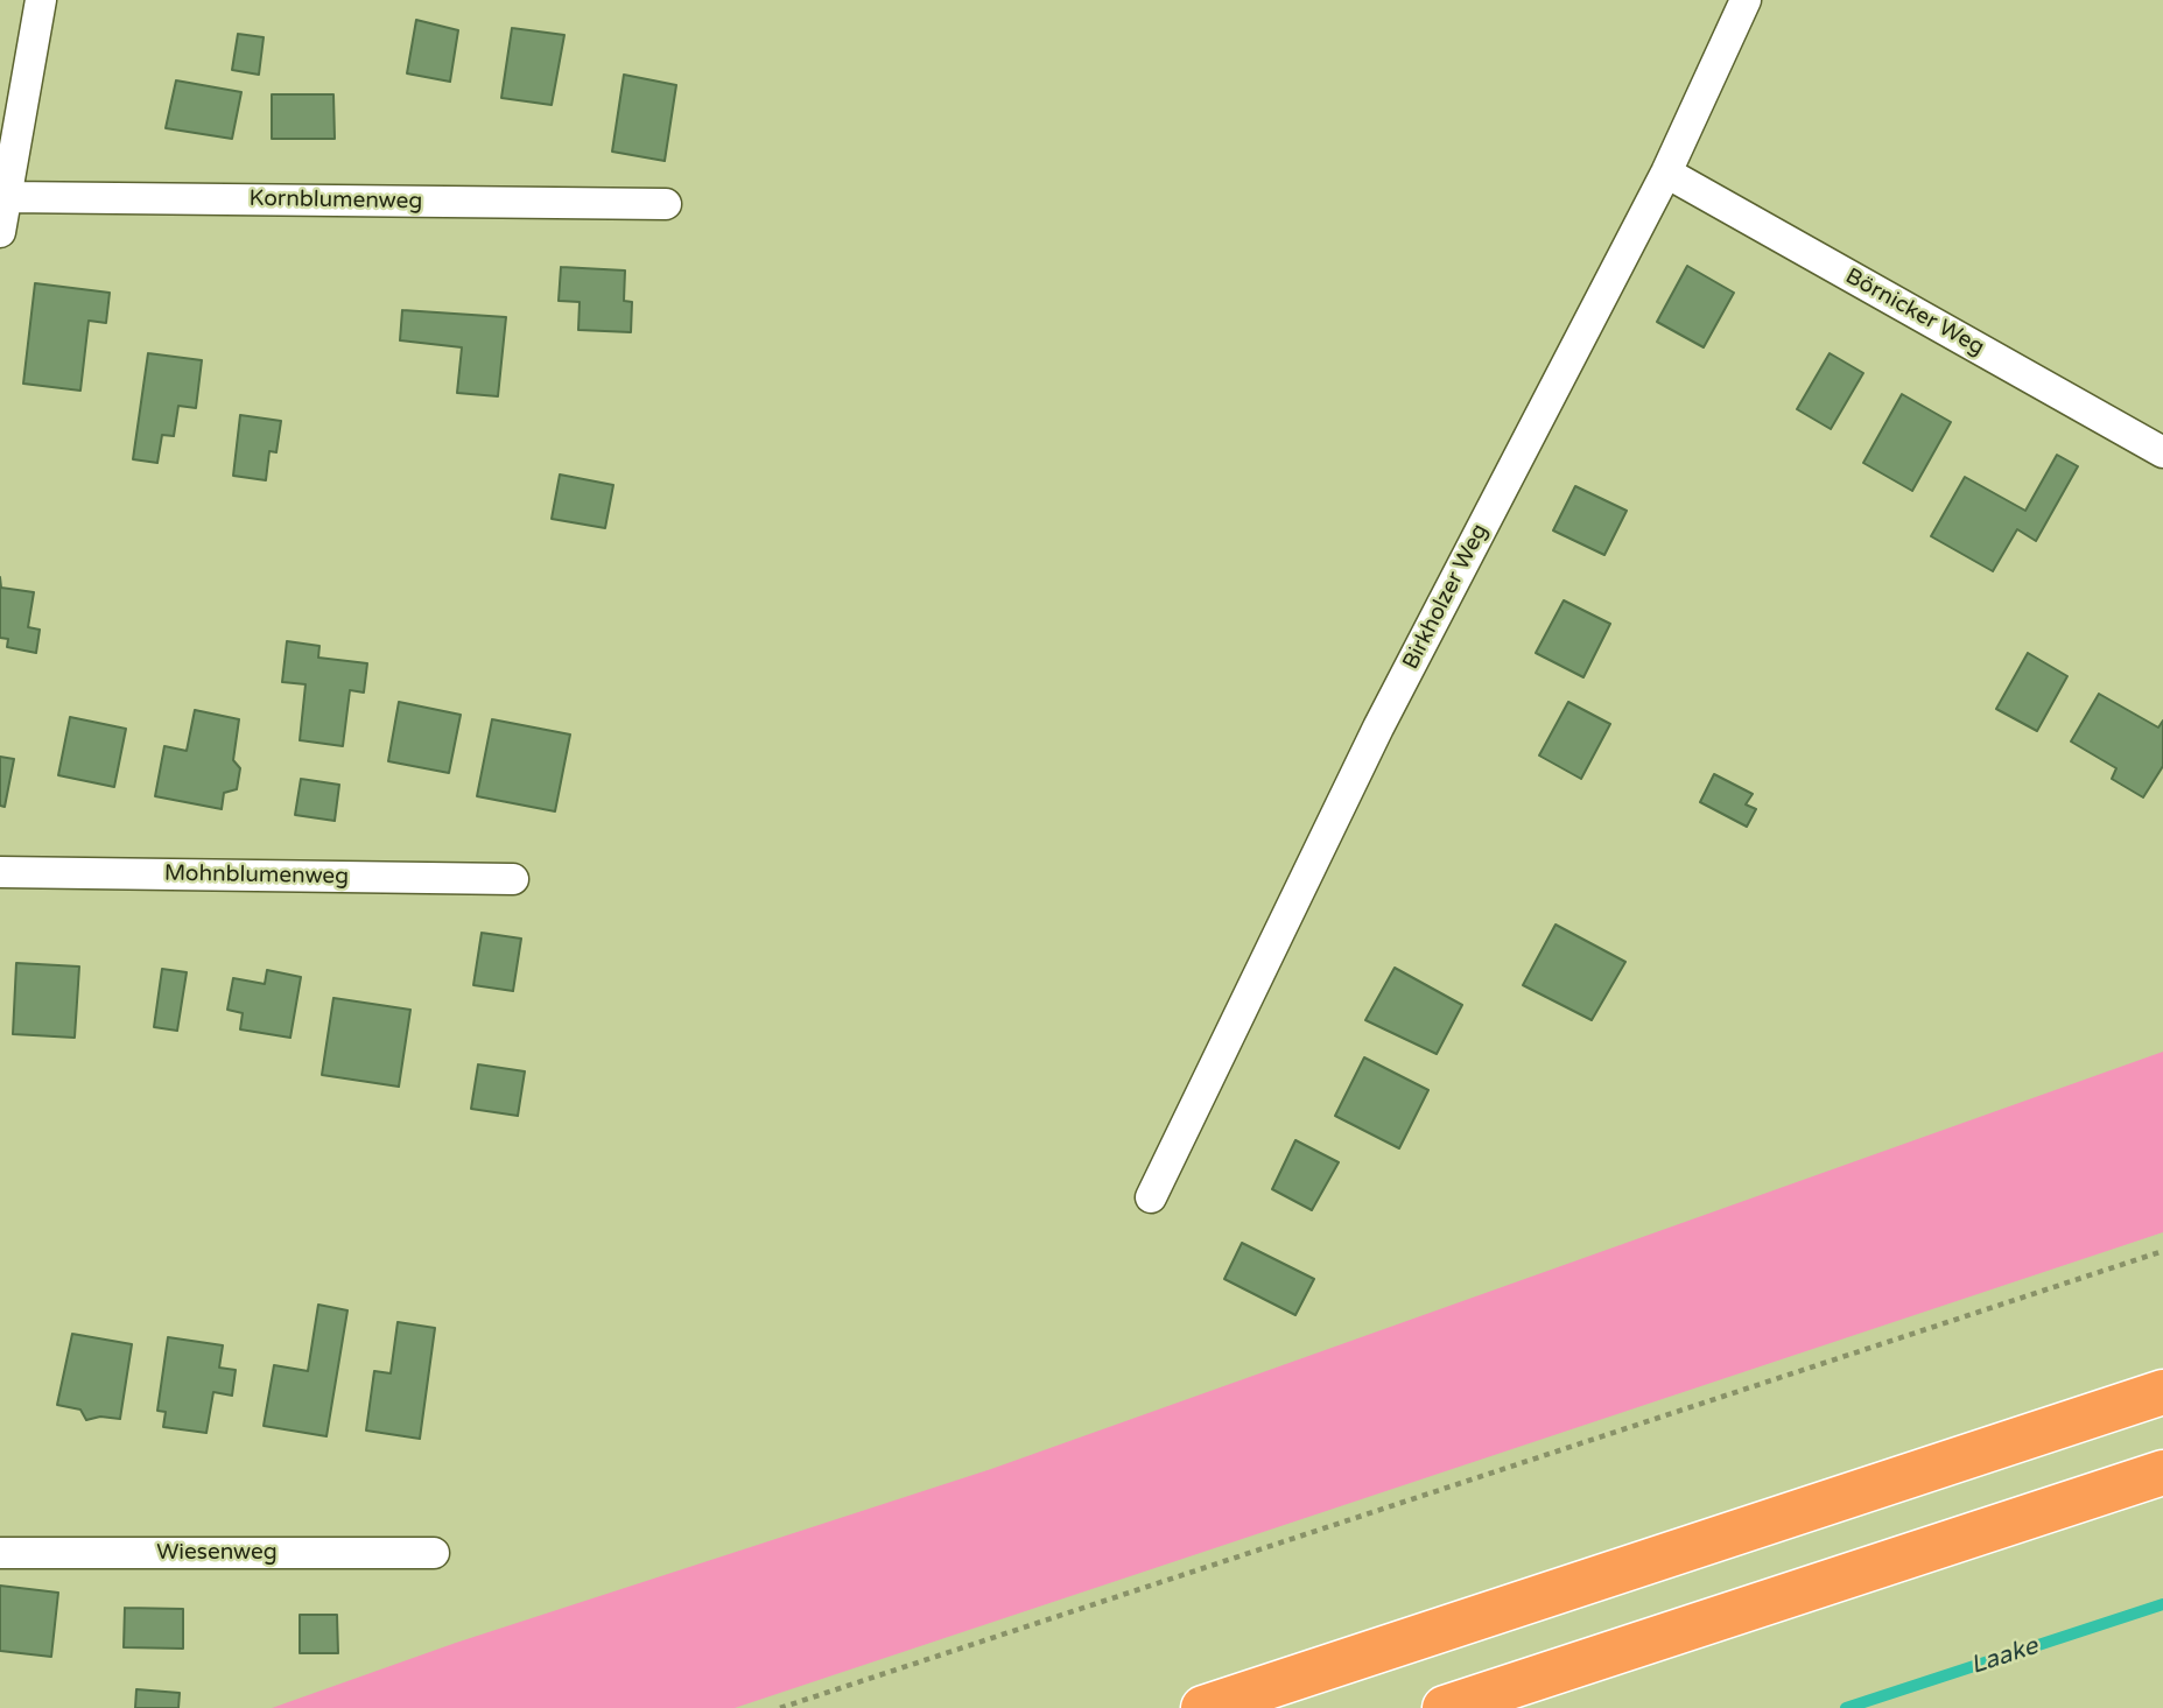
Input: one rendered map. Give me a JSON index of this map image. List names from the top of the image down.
{
  "streets": {
    "street": [
      "Kornblumenweg",
      "Börnicker Weg",
      "Birkholzer Weg",
      "Mohnblumenweg",
      "Wiesenweg"
    ]
  },
  "crossings": [
    ["Börnicker Weg", "Birkholzer Weg"]
  ],
  "water": ["Laake"]
}
